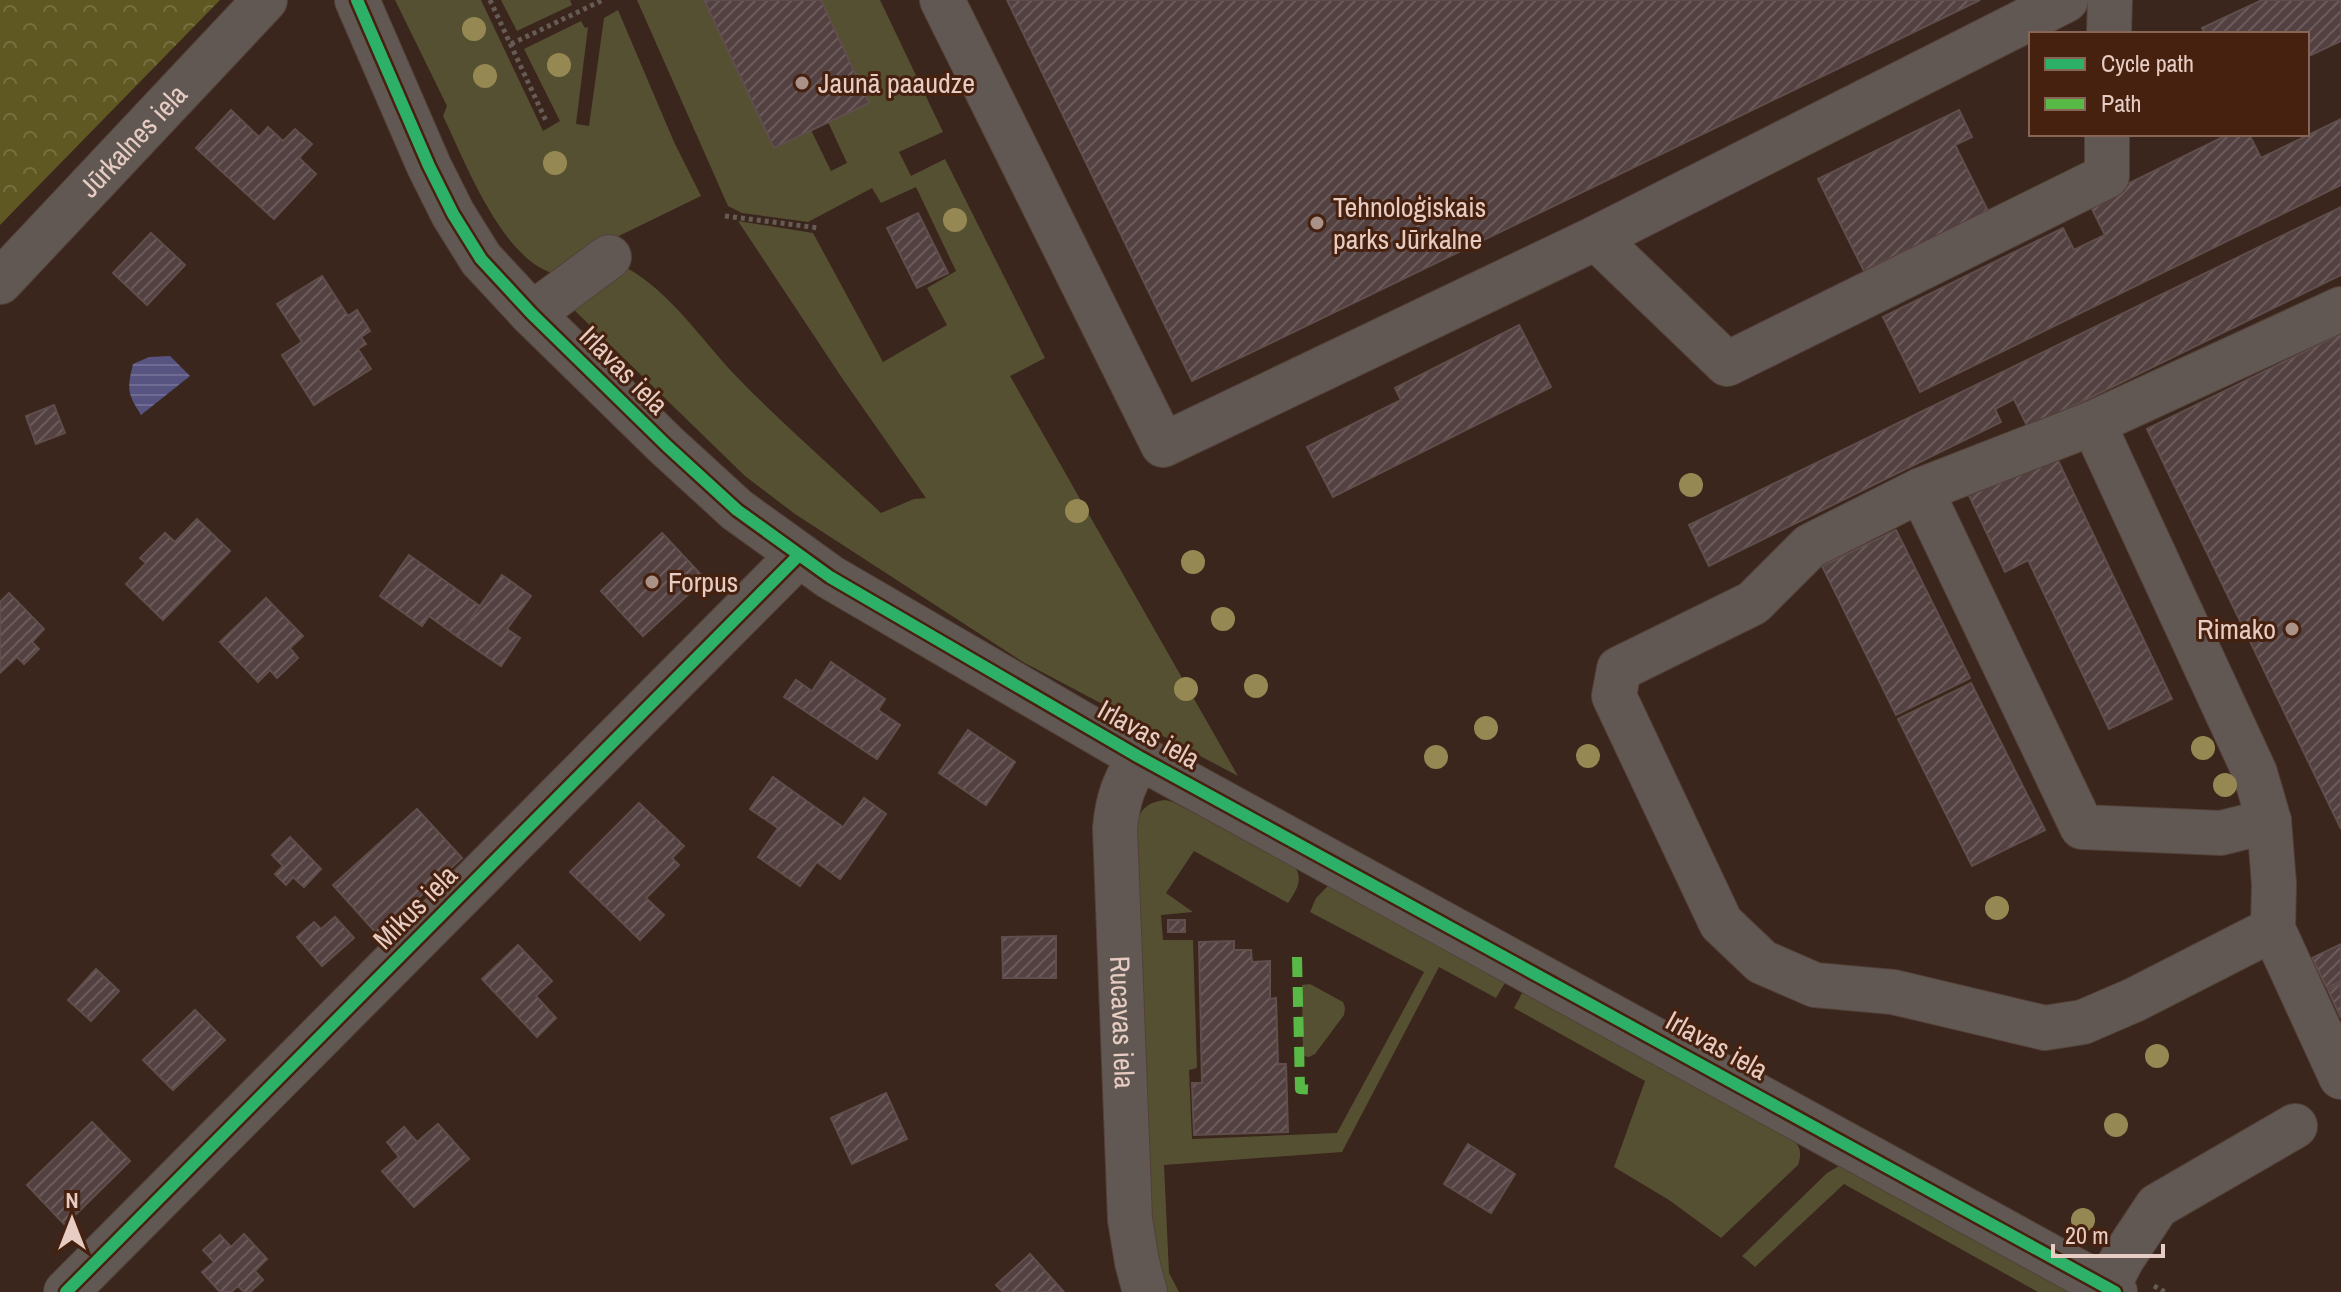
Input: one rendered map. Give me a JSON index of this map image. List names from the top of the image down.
{
  "streets": {
    "street": [
      "Jūrkalnes iela",
      "Irlavas iela",
      "Mikus iela",
      "Rucavas iela"
    ]
  },
  "crossings": [
    ["Irlavas iela", "Mikus iela"],
    ["Irlavas iela", "Rucavas iela"]
  ],
  "places": [
    "Jaunā paaudze",
    "Tehnoloģiskais parks Jūrkalne",
    "Forpus",
    "Rimako"
  ],
  "legend": ["Cycle path", "Path"],
  "scale_bar": "20 m",
  "north": "top"
}
